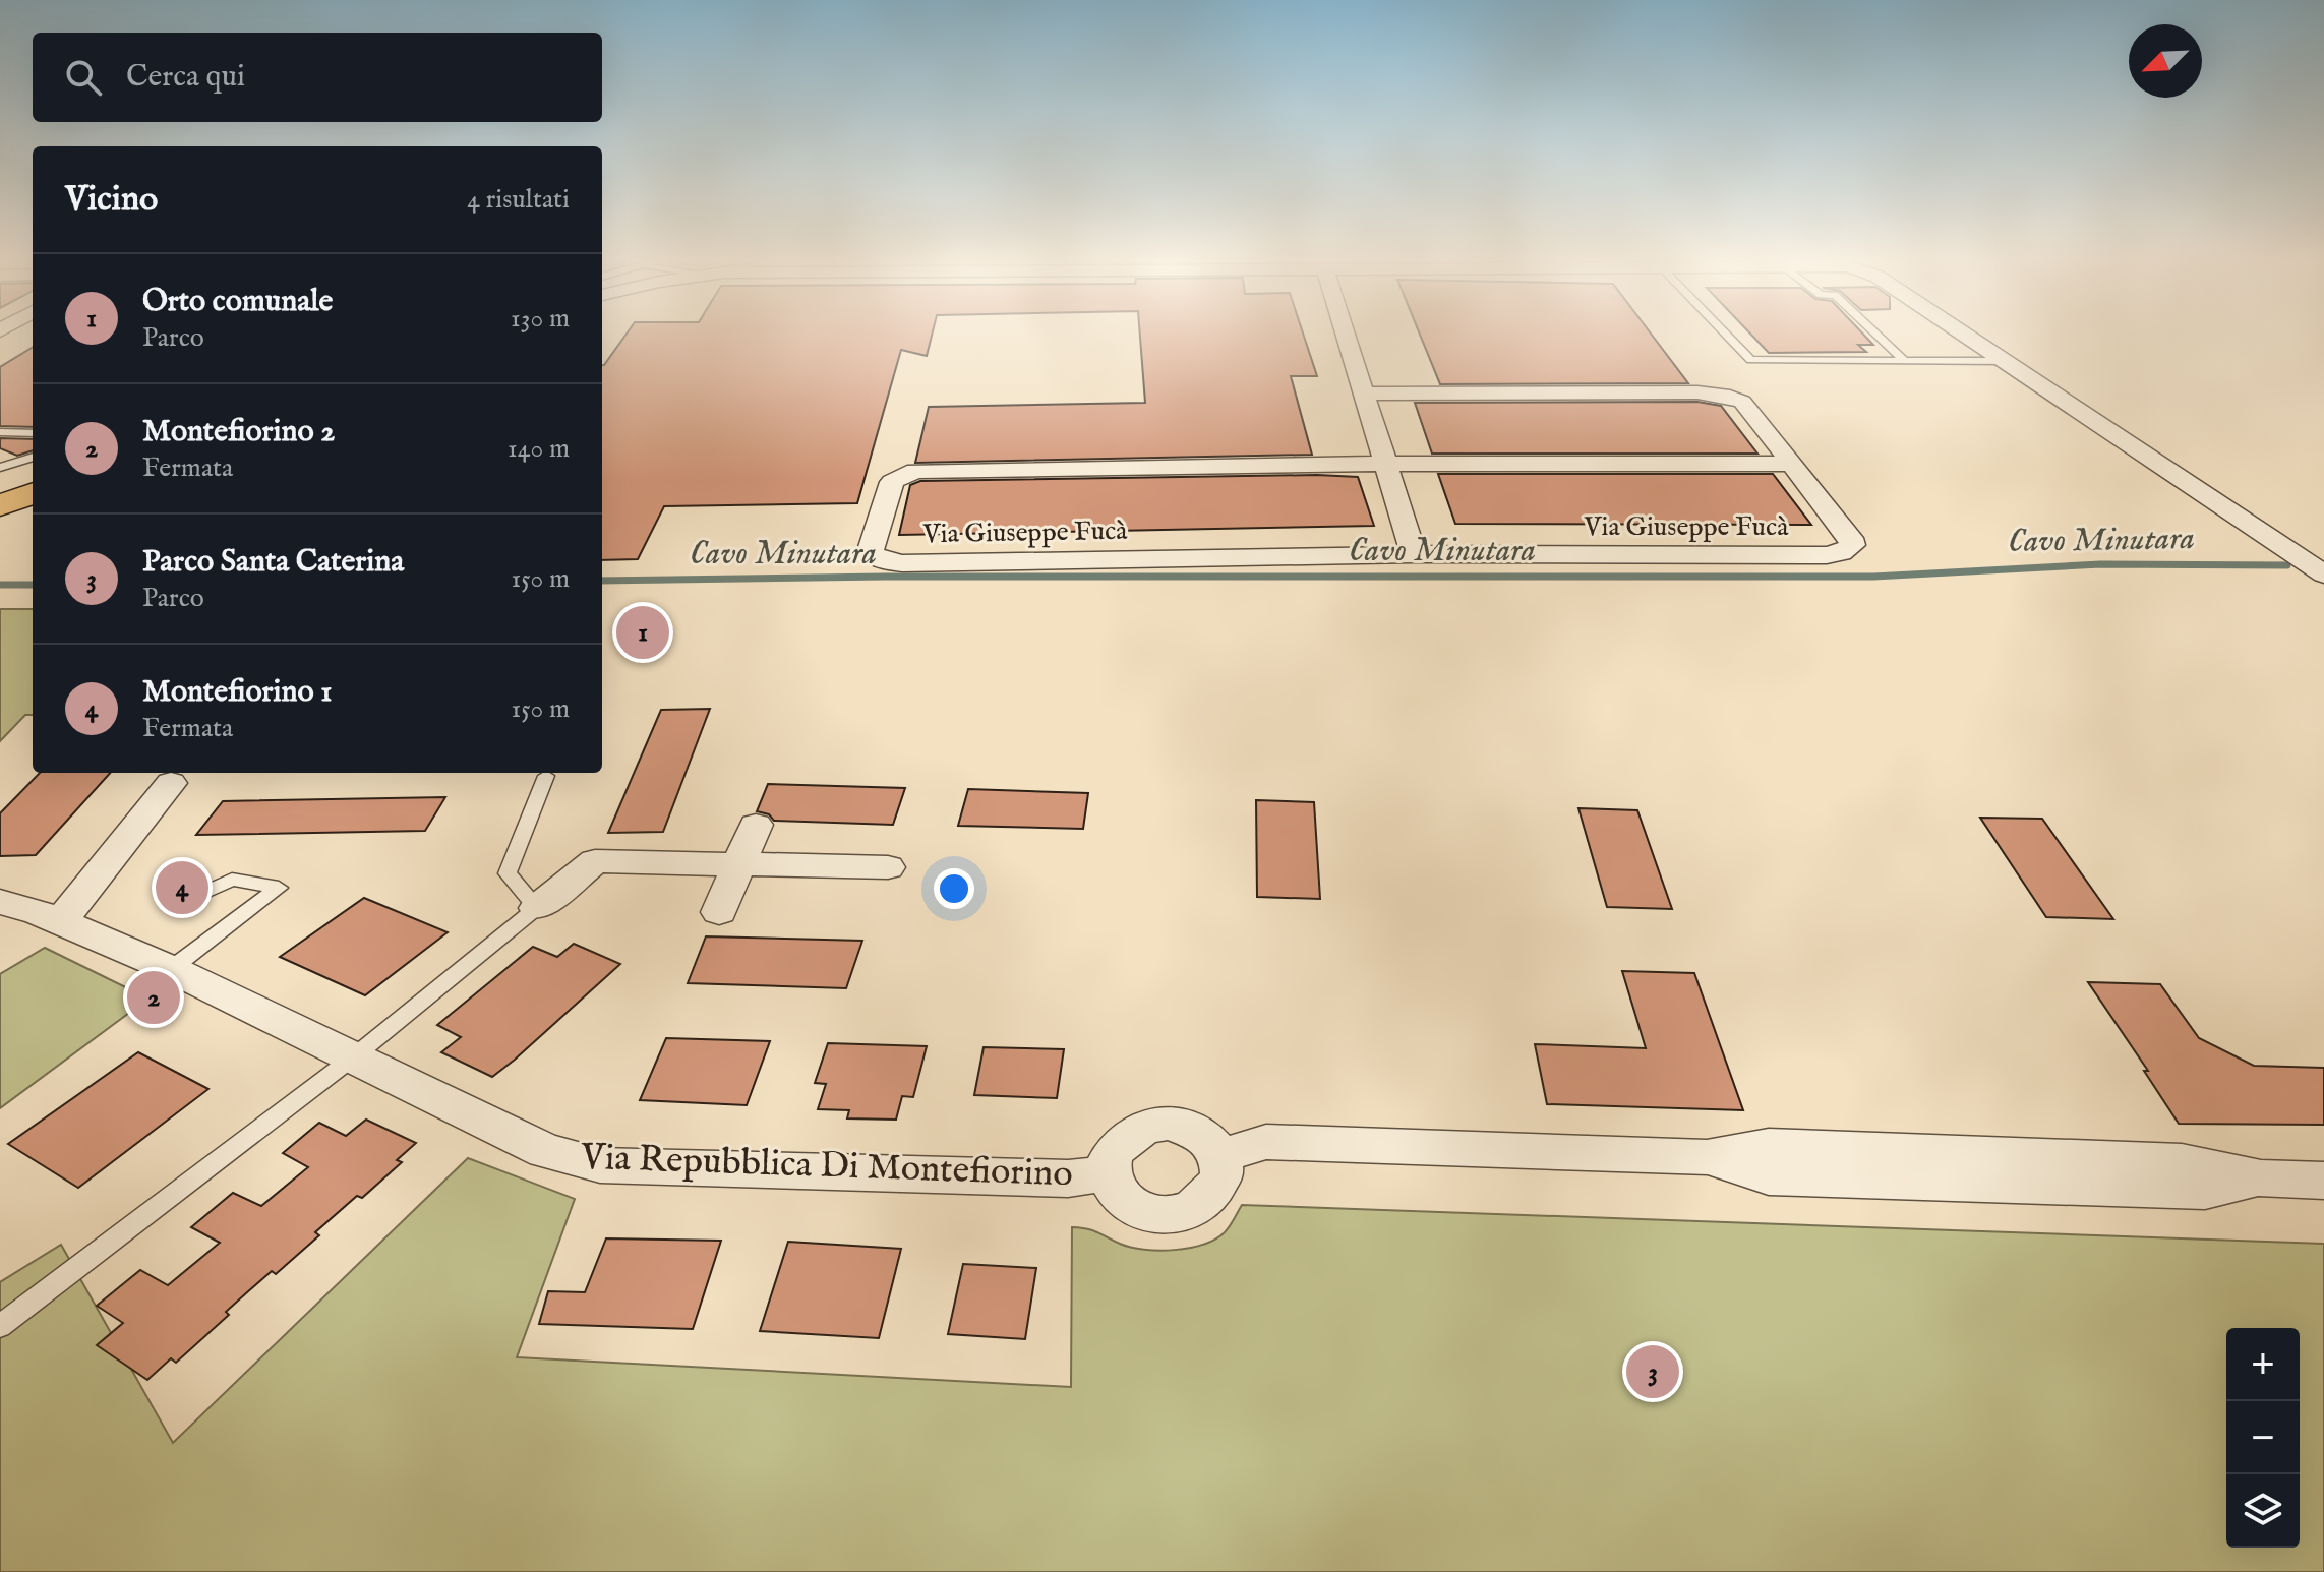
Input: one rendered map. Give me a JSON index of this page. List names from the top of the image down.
{
  "streets": {
    "street": ["Via Giuseppe Fucà", "Via Repubblica Di Montefiorino"]
  },
  "water": ["Cavo Minutara"],
  "north": "bottom left",
  "page": {
    "search": "Cerca qui",
    "heading": ["Vicino", "4 risultati"],
    "list": [
      {
        "mark": "1",
        "name": "Orto comunale",
        "note": "Parco",
        "value": "130 m"
      },
      {
        "mark": "2",
        "name": "Montefiorino 2",
        "note": "Fermata",
        "value": "140 m"
      },
      {
        "mark": "3",
        "name": "Parco Santa Caterina",
        "note": "Parco",
        "value": "150 m"
      },
      {
        "mark": "4",
        "name": "Montefiorino 1",
        "note": "Fermata",
        "value": "150 m"
      }
    ],
    "pins": [
      "1",
      "4",
      "2",
      "3"
    ],
    "map_buttons": ["+", "−"]
  }
}
